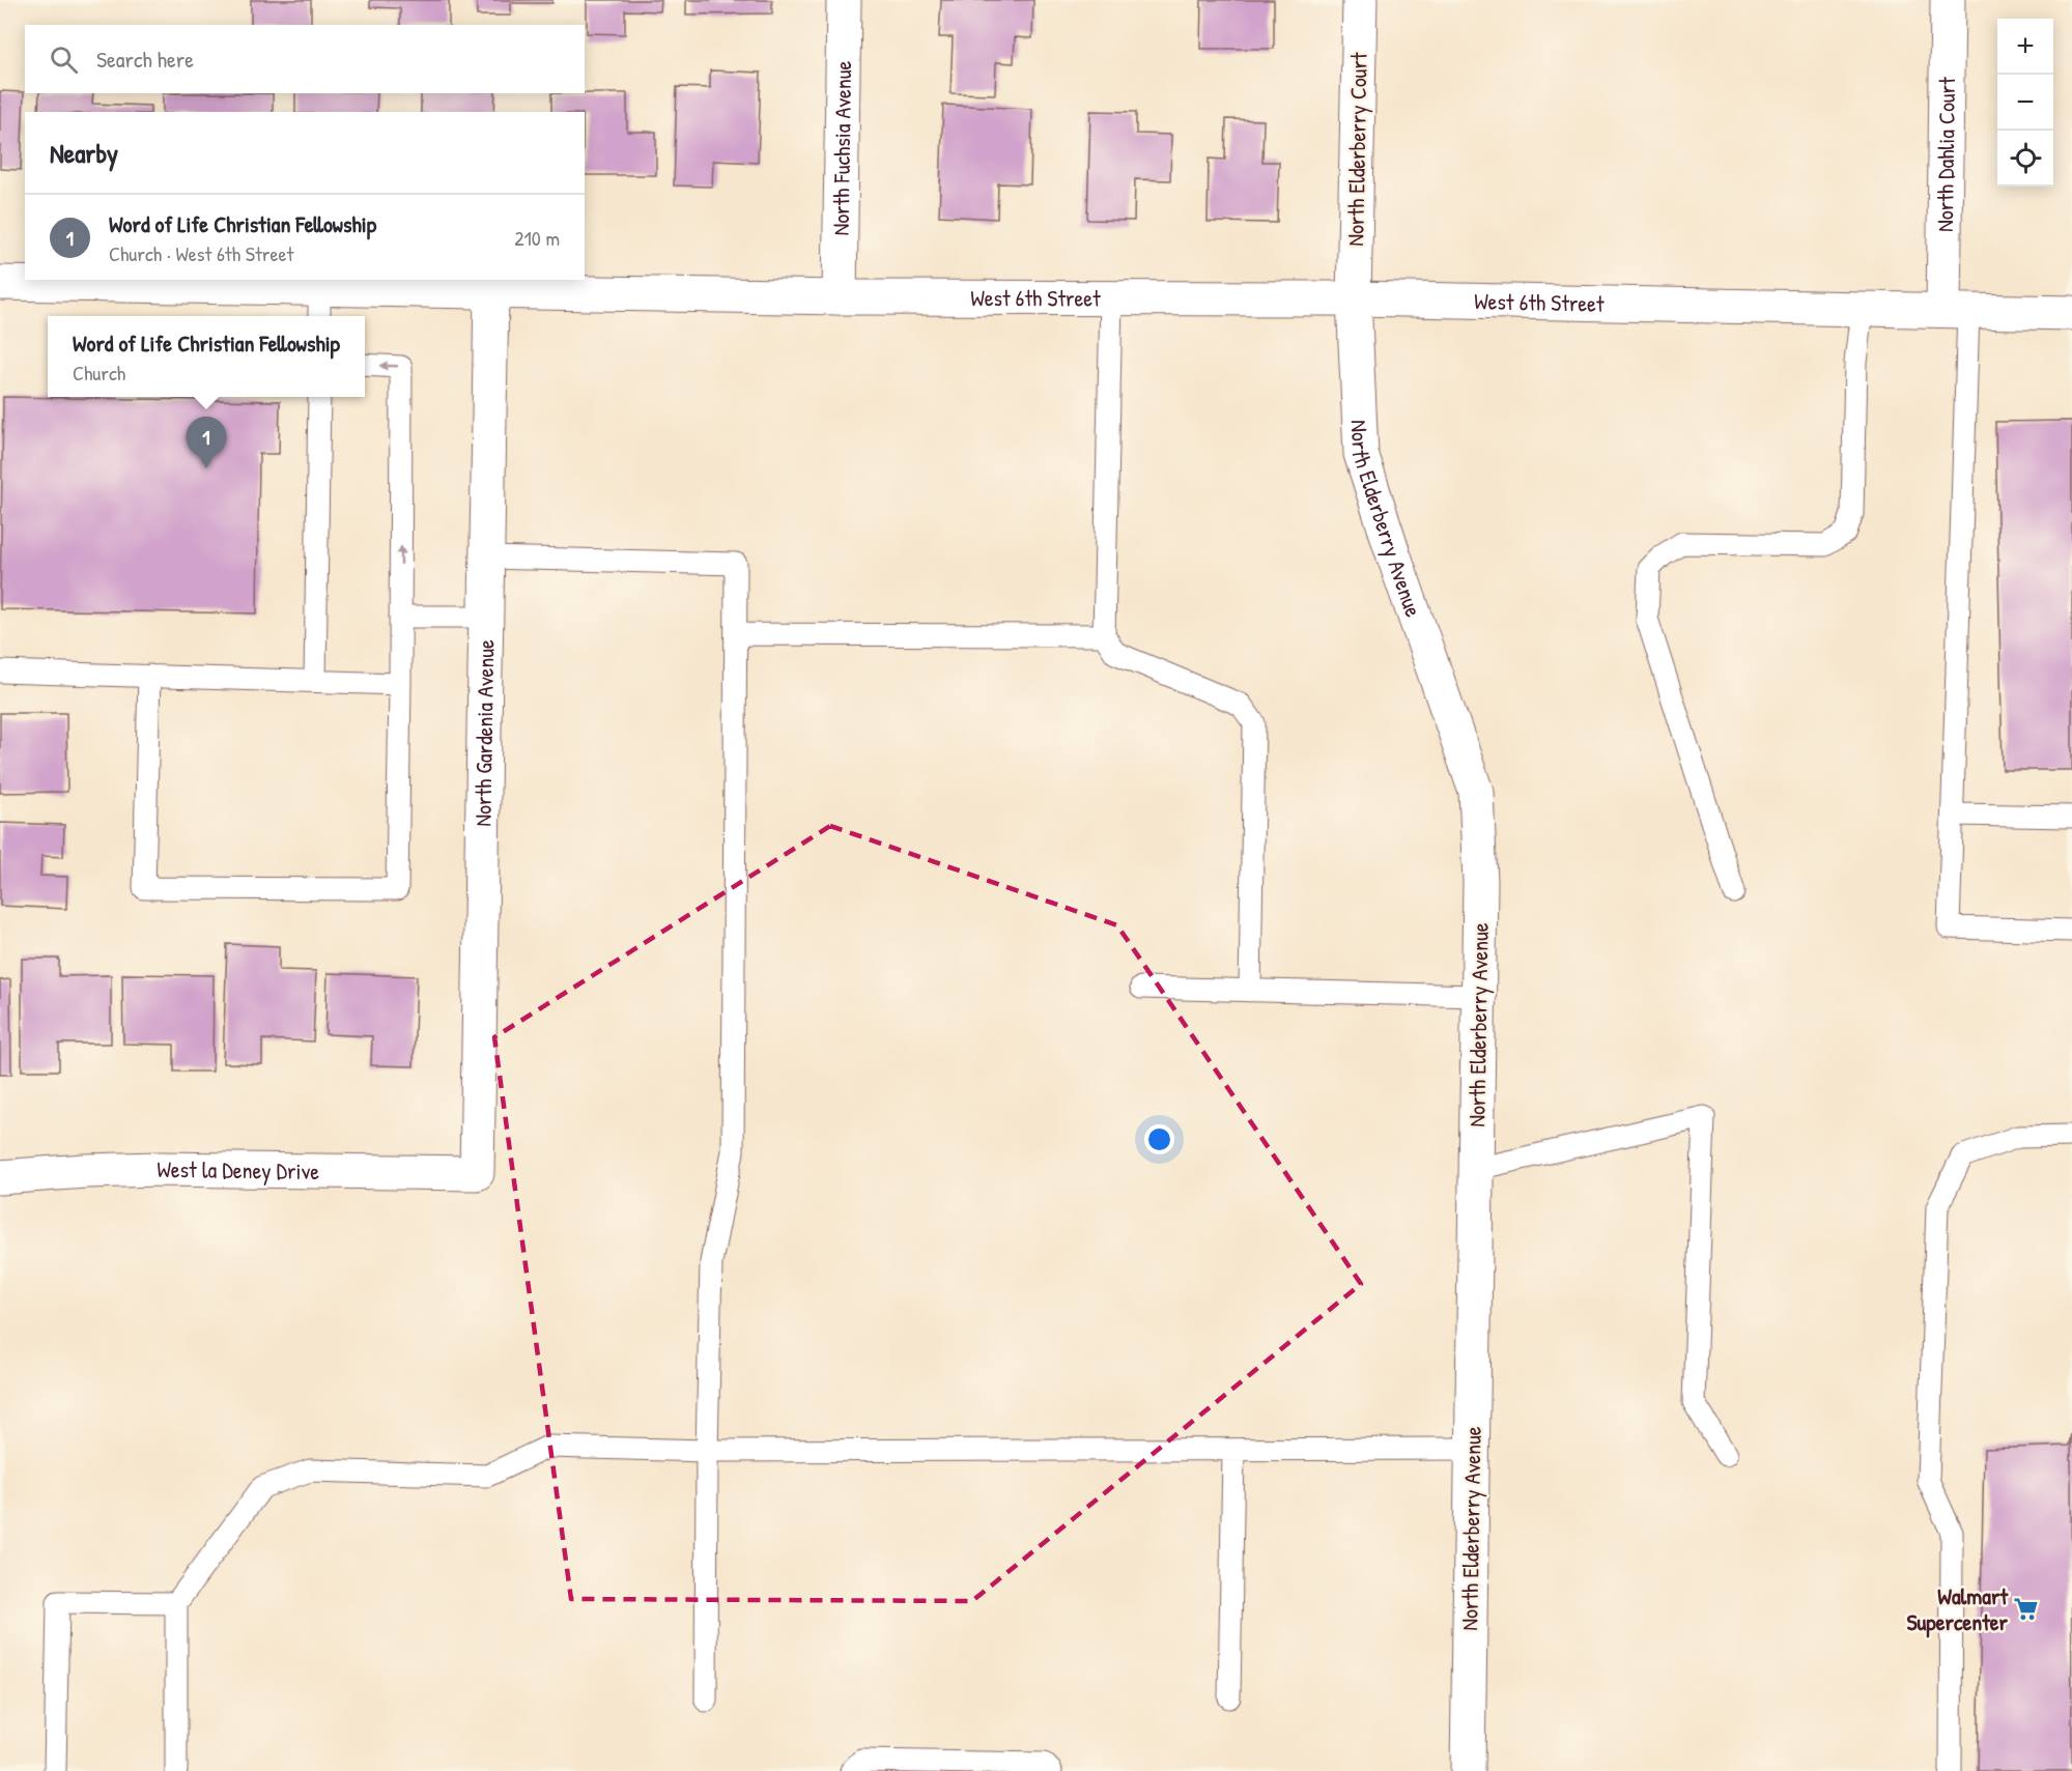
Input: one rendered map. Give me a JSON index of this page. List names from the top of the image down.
{
  "streets": {
    "street": [
      "North Fuchsia Avenue",
      "North Elderberry Court",
      "North Dahlia Court",
      "West 6th Street",
      "North Elderberry Avenue",
      "North Gardenia Avenue",
      "West la Deney Drive"
    ]
  },
  "crossings": [
    ["North Fuchsia Avenue", "West 6th Street"],
    ["North Elderberry Court", "West 6th Street"],
    ["North Elderberry Court", "North Elderberry Avenue"],
    ["North Dahlia Court", "West 6th Street"],
    ["West 6th Street", "North Elderberry Avenue"],
    ["West 6th Street", "North Gardenia Avenue"],
    ["North Gardenia Avenue", "West la Deney Drive"]
  ],
  "places": {
    "supermarket": ["Walmart Supercenter"]
  },
  "page": {
    "map_buttons": ["+", "−"],
    "search": "Search here",
    "heading": "Nearby",
    "list": [
      {
        "mark": "1",
        "name": "Word of Life Christian Fellowship",
        "note": "Church · West 6th Street",
        "value": "210 m"
      }
    ],
    "popup": ["Word of Life Christian Fellowship", "Church"],
    "pins": "1"
  }
}
